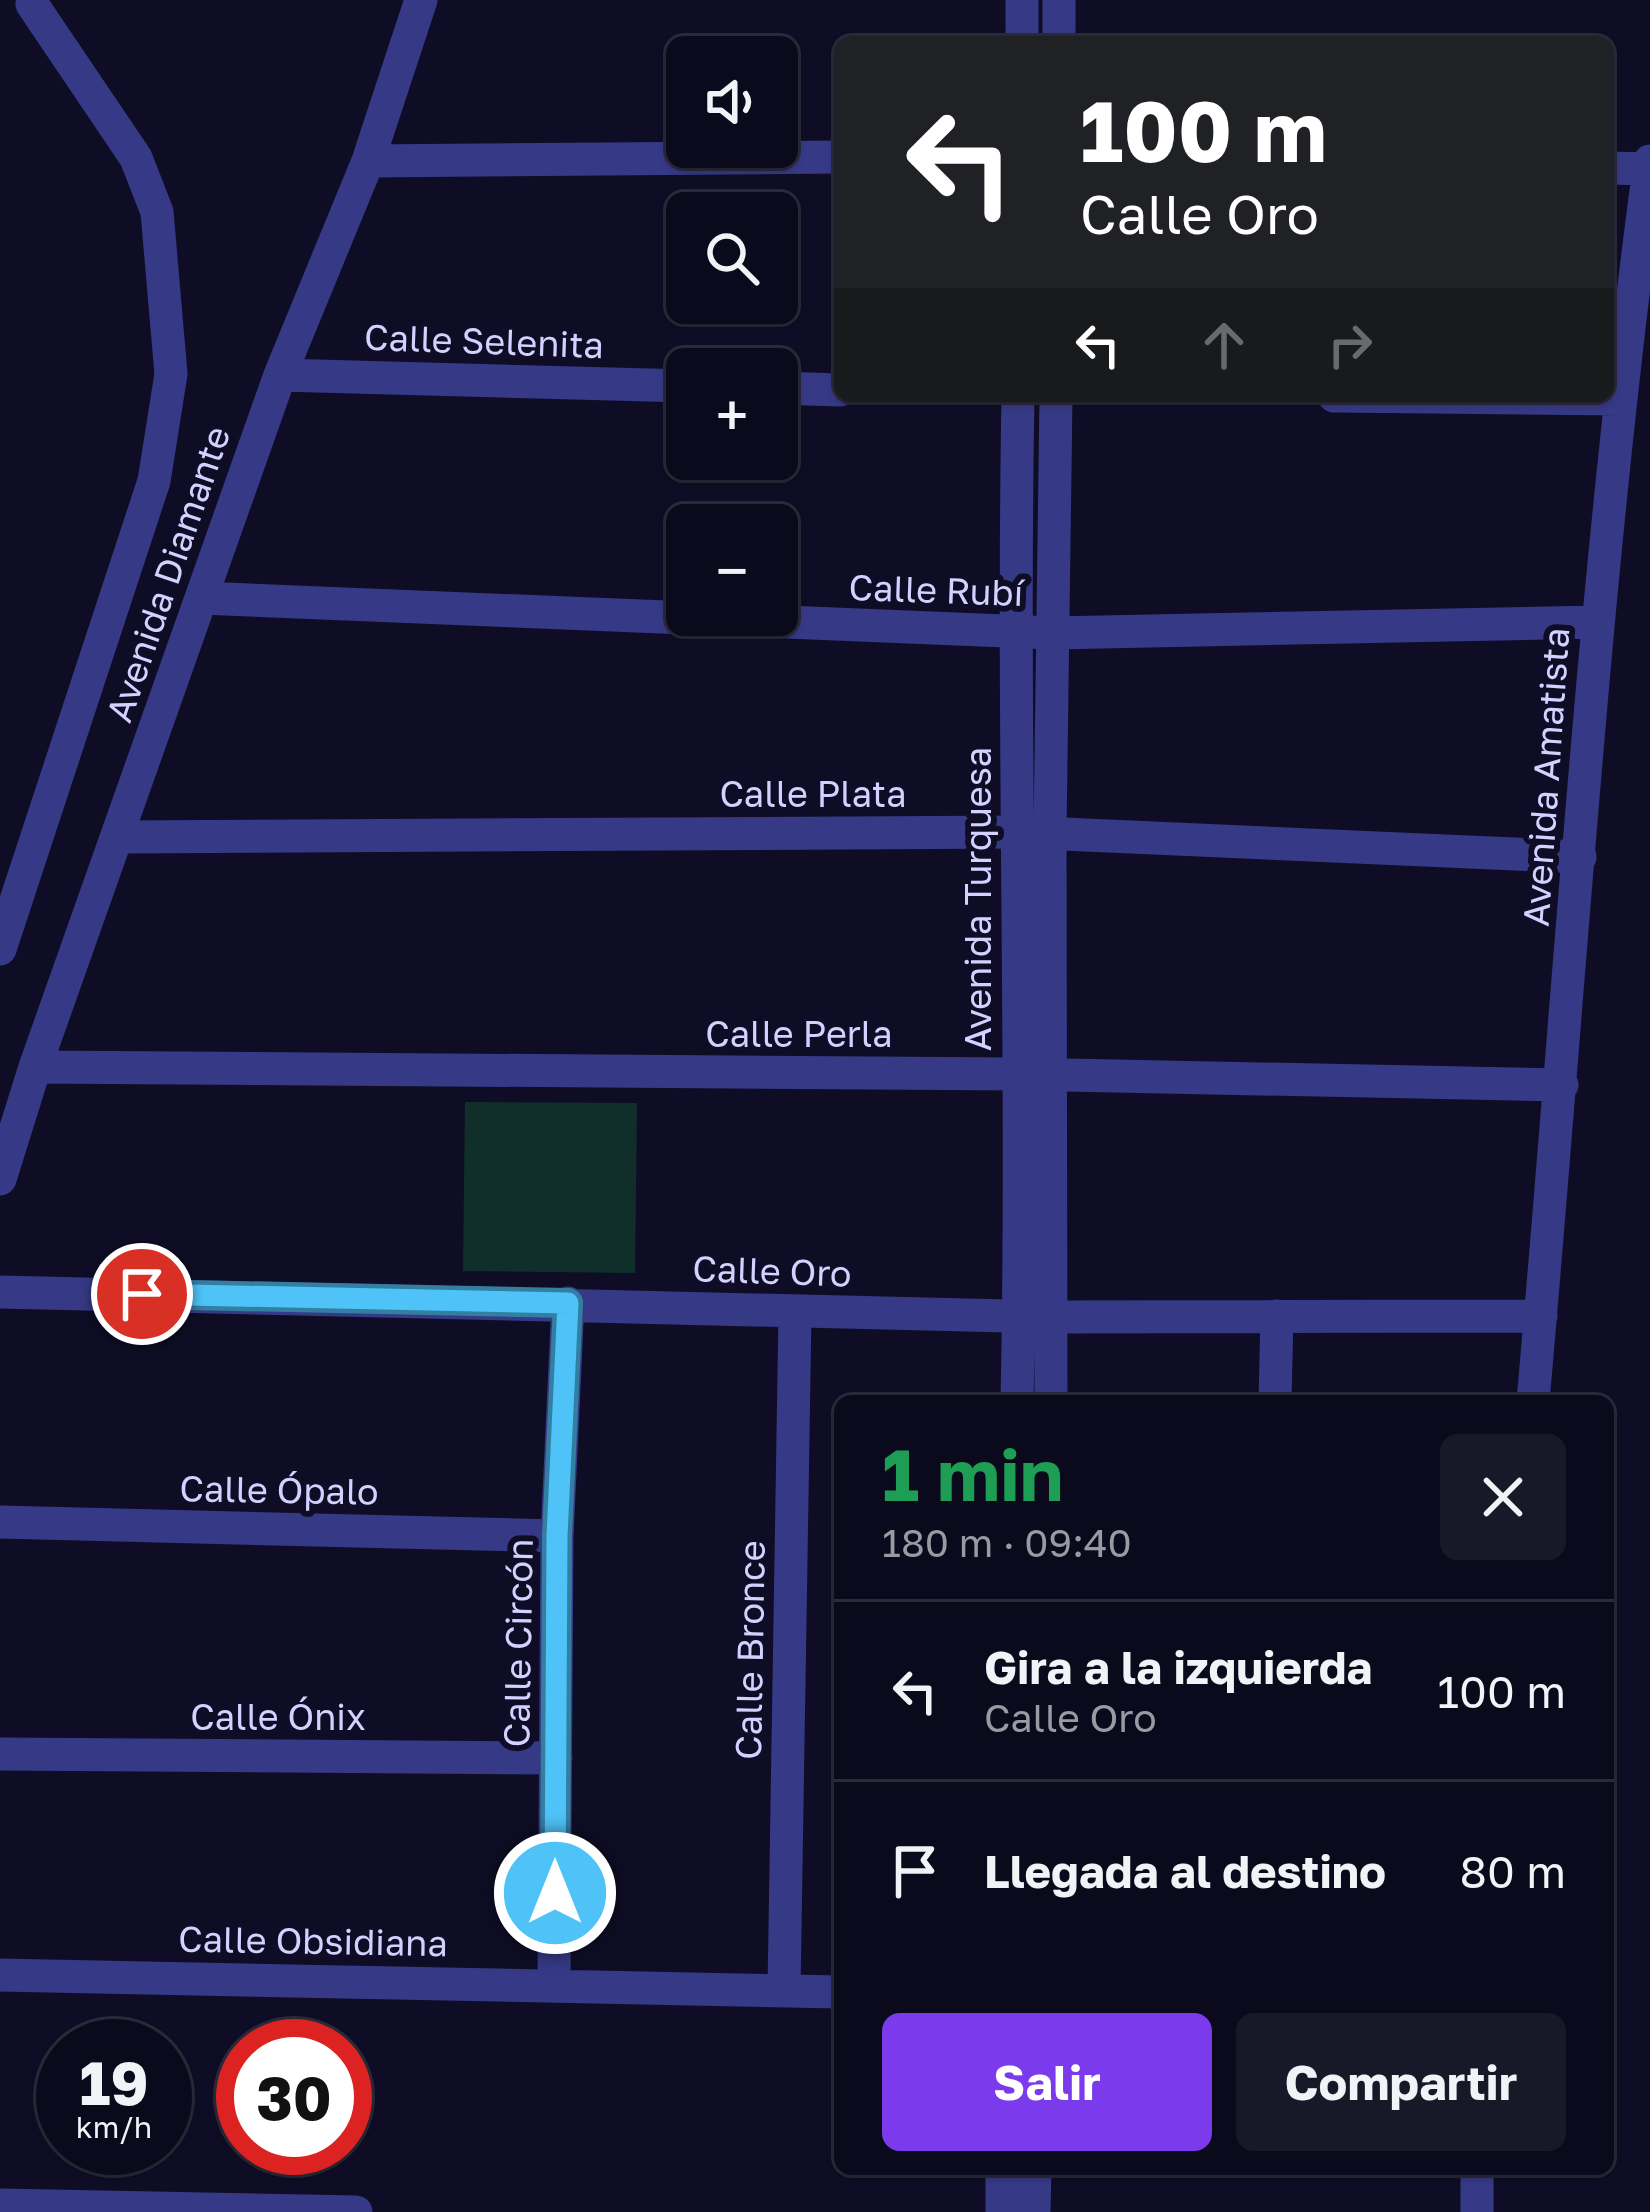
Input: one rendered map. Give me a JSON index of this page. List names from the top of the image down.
{
  "streets": {
    "street": [
      "Calle Selenita",
      "Avenida Diamante",
      "Calle Rubí",
      "Avenida Amatista",
      "Calle Plata",
      "Avenida Turquesa",
      "Calle Perla",
      "Calle Oro",
      "Calle Ópalo",
      "Calle Circón",
      "Calle Bronce",
      "Calle Ónix",
      "Calle Obsidiana"
    ]
  },
  "crossings": [
    ["Calle Selenita", "Avenida Diamante"],
    ["Avenida Diamante", "Calle Rubí"],
    ["Avenida Diamante", "Calle Plata"],
    ["Avenida Diamante", "Calle Perla"],
    ["Calle Rubí", "Avenida Amatista"],
    ["Calle Rubí", "Avenida Turquesa"],
    ["Avenida Amatista", "Calle Plata"],
    ["Avenida Amatista", "Calle Perla"],
    ["Avenida Amatista", "Calle Oro"],
    ["Calle Plata", "Avenida Turquesa"],
    ["Avenida Turquesa", "Calle Perla"],
    ["Avenida Turquesa", "Calle Oro"],
    ["Calle Oro", "Calle Circón"],
    ["Calle Oro", "Calle Bronce"],
    ["Calle Ópalo", "Calle Circón"],
    ["Calle Circón", "Calle Ónix"],
    ["Calle Circón", "Calle Obsidiana"],
    ["Calle Bronce", "Calle Obsidiana"]
  ],
  "page": {
    "map_buttons": ["+", "−"],
    "turn": ["100 m", "Calle Oro"],
    "heading": ["1 min", "180 m · 09:40"],
    "list": [
      {
        "name": "Gira a la izquierda",
        "note": "Calle Oro",
        "value": "100 m"
      },
      {
        "name": "Llegada al destino",
        "value": "80 m"
      }
    ],
    "buttons": ["Salir", "Compartir"],
    "speed": "19 km/h",
    "limit": "30"
  }
}
